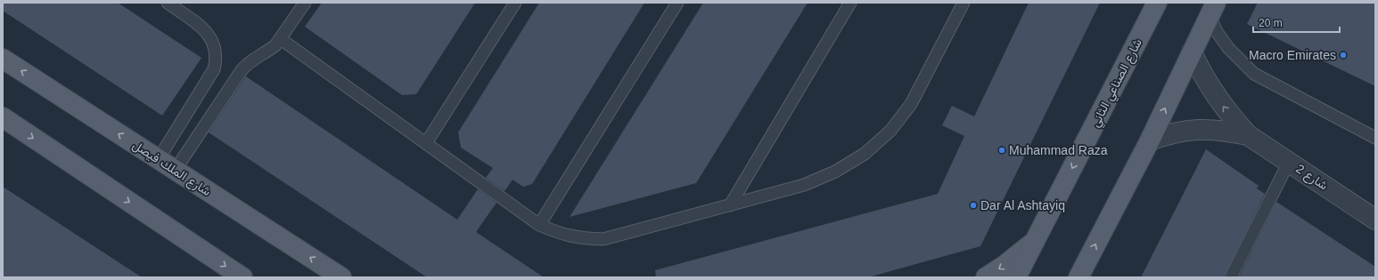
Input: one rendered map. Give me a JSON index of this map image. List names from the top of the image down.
{
  "streets": {
    "main road": ["شارع الصناعي الثاني", "شارع الملك فيصل"],
    "street": ["شارع 2"]
  },
  "places": ["Macro Emirates", "Muhammad Raza", "Dar Al Ashtayiq"],
  "scale_bar": "20 m"
}
